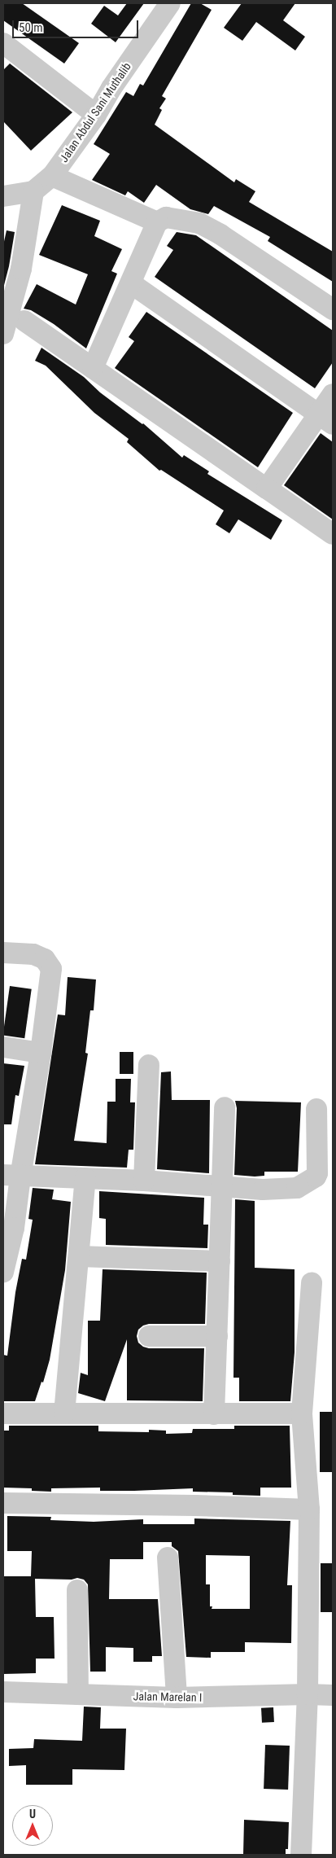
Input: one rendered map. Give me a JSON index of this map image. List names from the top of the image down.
{
  "streets": {
    "street": ["Jalan Abdul Sani Muthalib", "Jalan Marelan I"]
  },
  "scale_bar": "50 m",
  "north": "top"
}
